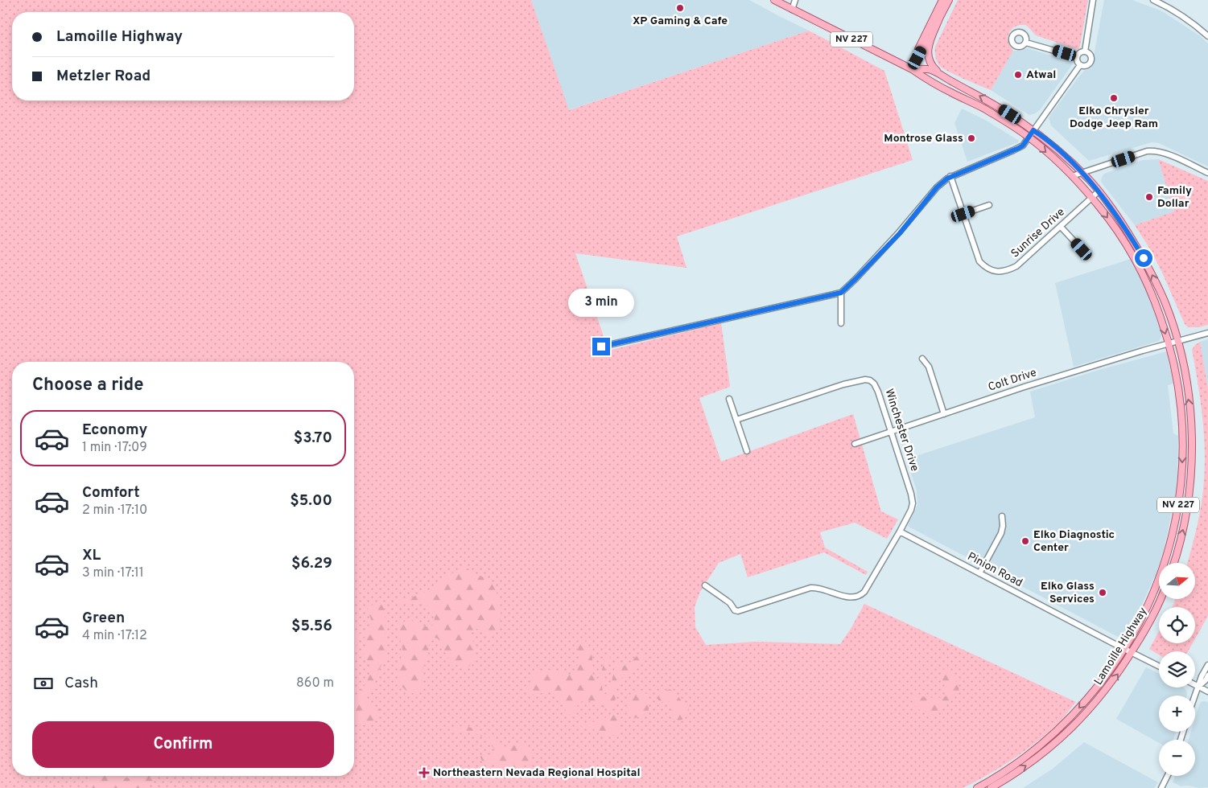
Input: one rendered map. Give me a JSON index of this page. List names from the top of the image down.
{
  "streets": {
    "main road": ["NV 227", "Lamoille Highway"],
    "street": [
      "Sunrise Drive",
      "Colt Drive",
      "Winchester Drive",
      "Pinion Road"
    ]
  },
  "crossings": [
    ["Sunrise Drive", "Lamoille Highway"],
    ["Colt Drive", "Winchester Drive"],
    ["Colt Drive", "Lamoille Highway"],
    ["Winchester Drive", "Pinion Road"],
    ["Pinion Road", "Lamoille Highway"]
  ],
  "places": {
    "other": [
      "XP Gaming & Cafe",
      "Atwal",
      "Elko Chrysler Dodge Jeep Ram",
      "Montrose Glass",
      "Family Dollar",
      "Elko Diagnostic Center",
      "Elko Glass Services"
    ],
    "health": ["Northeastern Nevada Regional Hospital"]
  },
  "north": "right",
  "page": {
    "banner": ["Lamoille Highway", "Metzler Road"],
    "bubble": "3 min",
    "heading": "Choose a ride",
    "list": [
      {
        "name": "Economy",
        "note": "1 min · 17:09",
        "value": "$3.70"
      },
      {
        "name": "Comfort",
        "note": "2 min · 17:10",
        "value": "$5.00"
      },
      {
        "name": "XL",
        "note": "3 min · 17:11",
        "value": "$6.29"
      },
      {
        "name": "Green",
        "note": "4 min · 17:12",
        "value": "$5.56"
      }
    ],
    "map_buttons": ["+", "−"],
    "pay": ["Cash", "860 m"],
    "buttons": "Confirm"
  }
}
